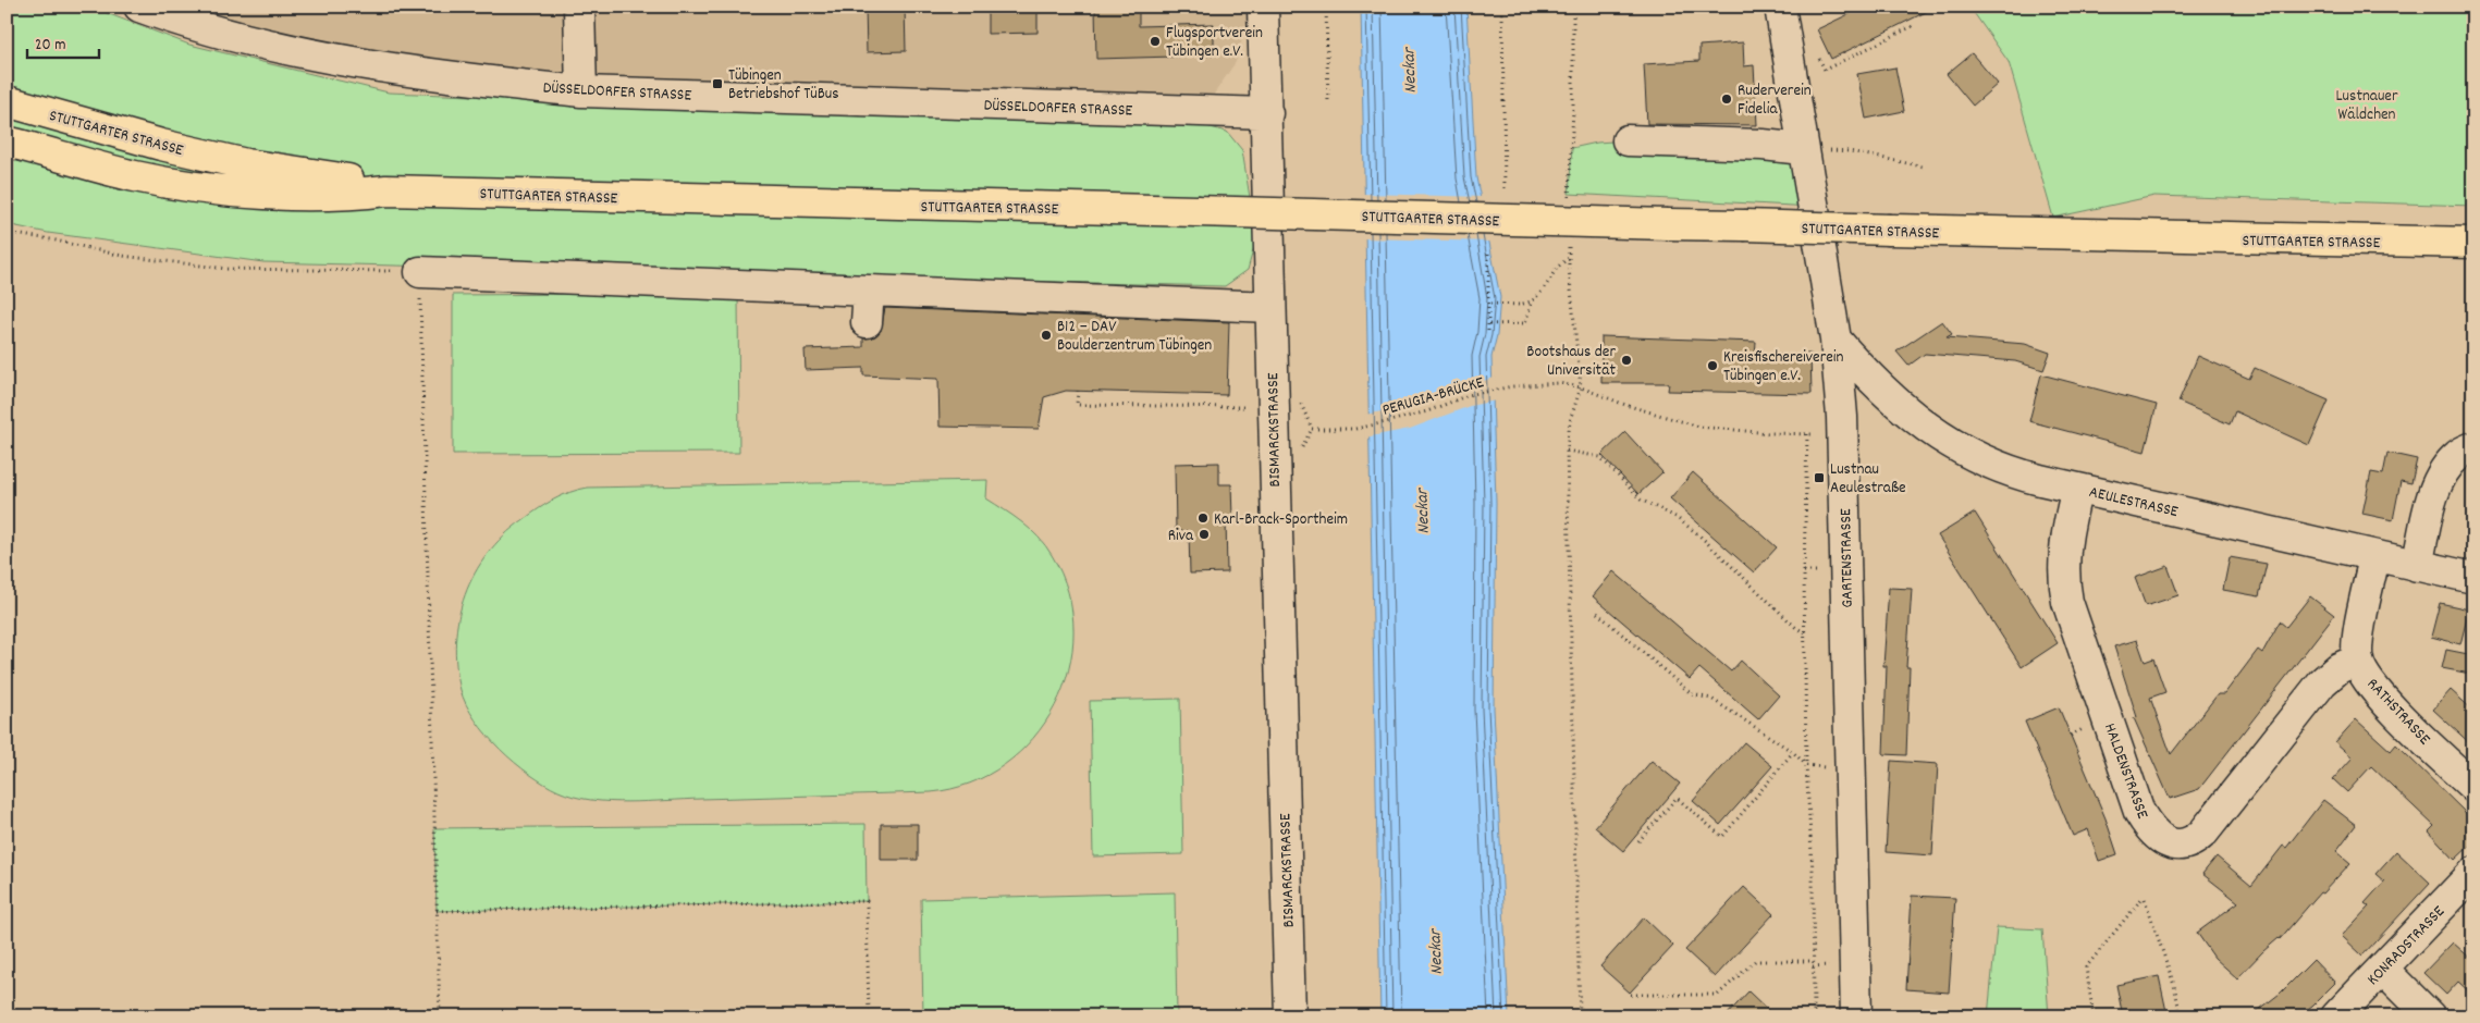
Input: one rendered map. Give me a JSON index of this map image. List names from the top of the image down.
{
  "streets": {
    "main road": ["STUTTGARTER STRASSE"],
    "street": [
      "DÜSSELDORFER STRASSE",
      "BISMARCKSTRASSE",
      "AEULESTRASSE",
      "GARTENSTRASSE",
      "RATHSTRASSE",
      "HALDENSTRASSE",
      "KONRADSTRASSE"
    ],
    "path": ["PERUGIA-BRÜCKE"]
  },
  "crossings": [
    ["DÜSSELDORFER STRASSE", "BISMARCKSTRASSE"],
    ["PERUGIA-BRÜCKE", "GARTENSTRASSE"],
    ["AEULESTRASSE", "GARTENSTRASSE"],
    ["AEULESTRASSE", "RATHSTRASSE"],
    ["AEULESTRASSE", "HALDENSTRASSE"],
    ["RATHSTRASSE", "HALDENSTRASSE"]
  ],
  "water": ["Neckar"],
  "parks": ["Lustnauer Wäldchen"],
  "places": {
    "other": [
      "Flugsportverein Tübingen e.V.",
      "Ruderverein Fidelia",
      "B12 – DAV Boulderzentrum Tübingen",
      "Bootshaus der Universität",
      "Kreisfischereiverein Tübingen e.V.",
      "Karl-Brack-Sportheim",
      "Riva"
    ],
    "transit": ["Tübingen Betriebshof TüBus", "Lustnau Aeulestraße"]
  },
  "scale_bar": "20 m"
}
